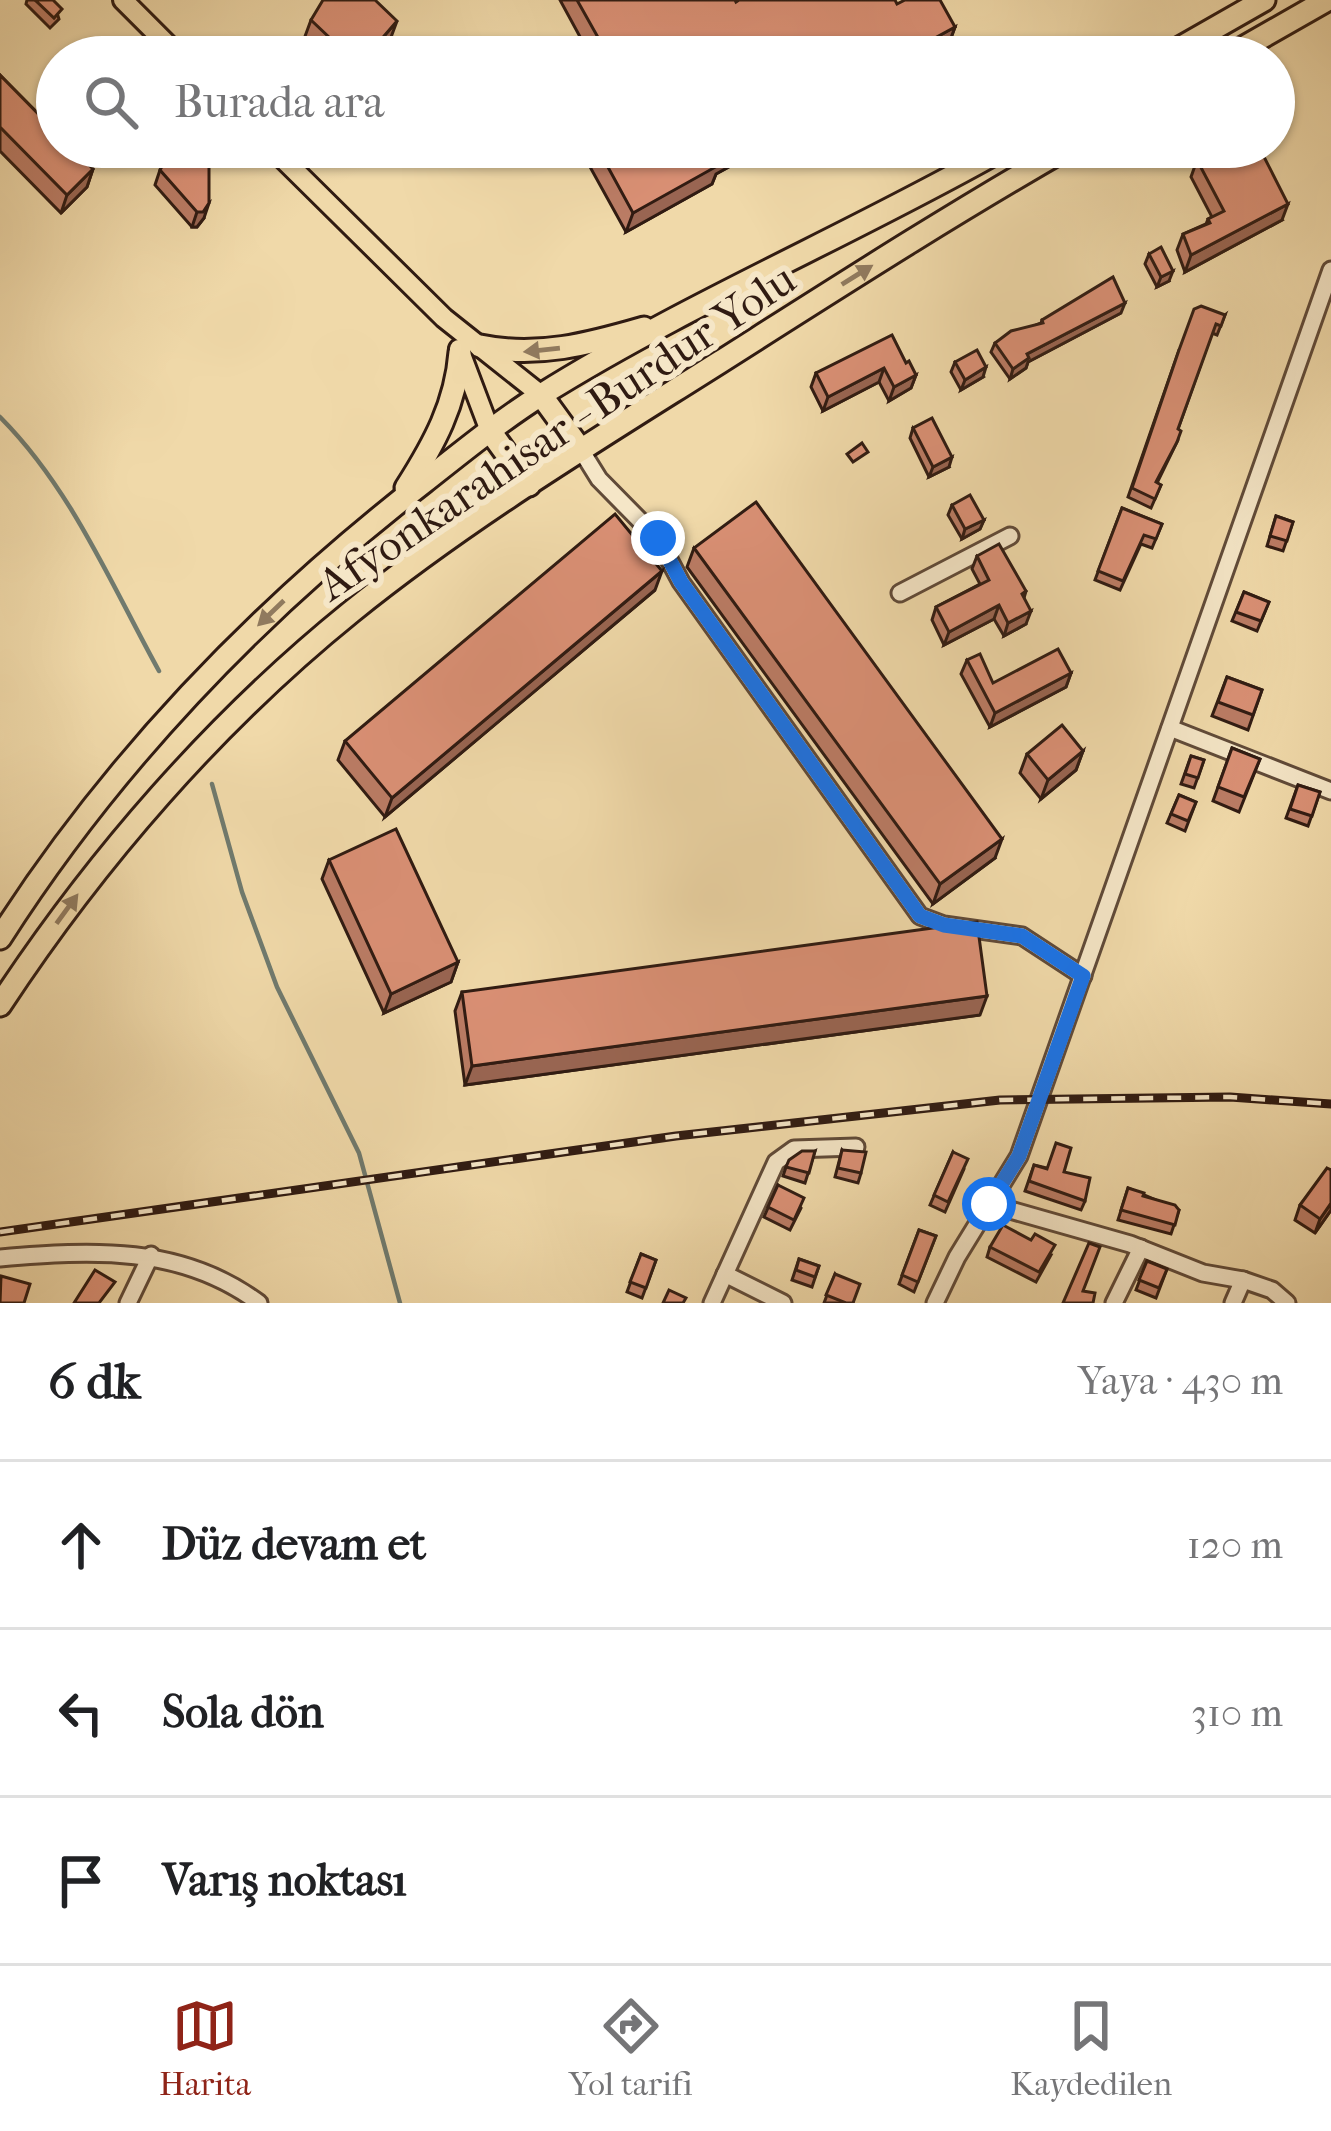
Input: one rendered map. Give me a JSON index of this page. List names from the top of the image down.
{
  "streets": {
    "highway": ["Afyonkarahisar - Burdur Yolu"]
  },
  "page": {
    "search": "Burada ara",
    "heading": ["6 dk", "Yaya · 430 m"],
    "list": [
      ["Düz devam et", "120 m"],
      ["Sola dön", "310 m"],
      "Varış noktası"
    ],
    "nav": ["Harita", "Yol tarifi", "Kaydedilen"]
  }
}
